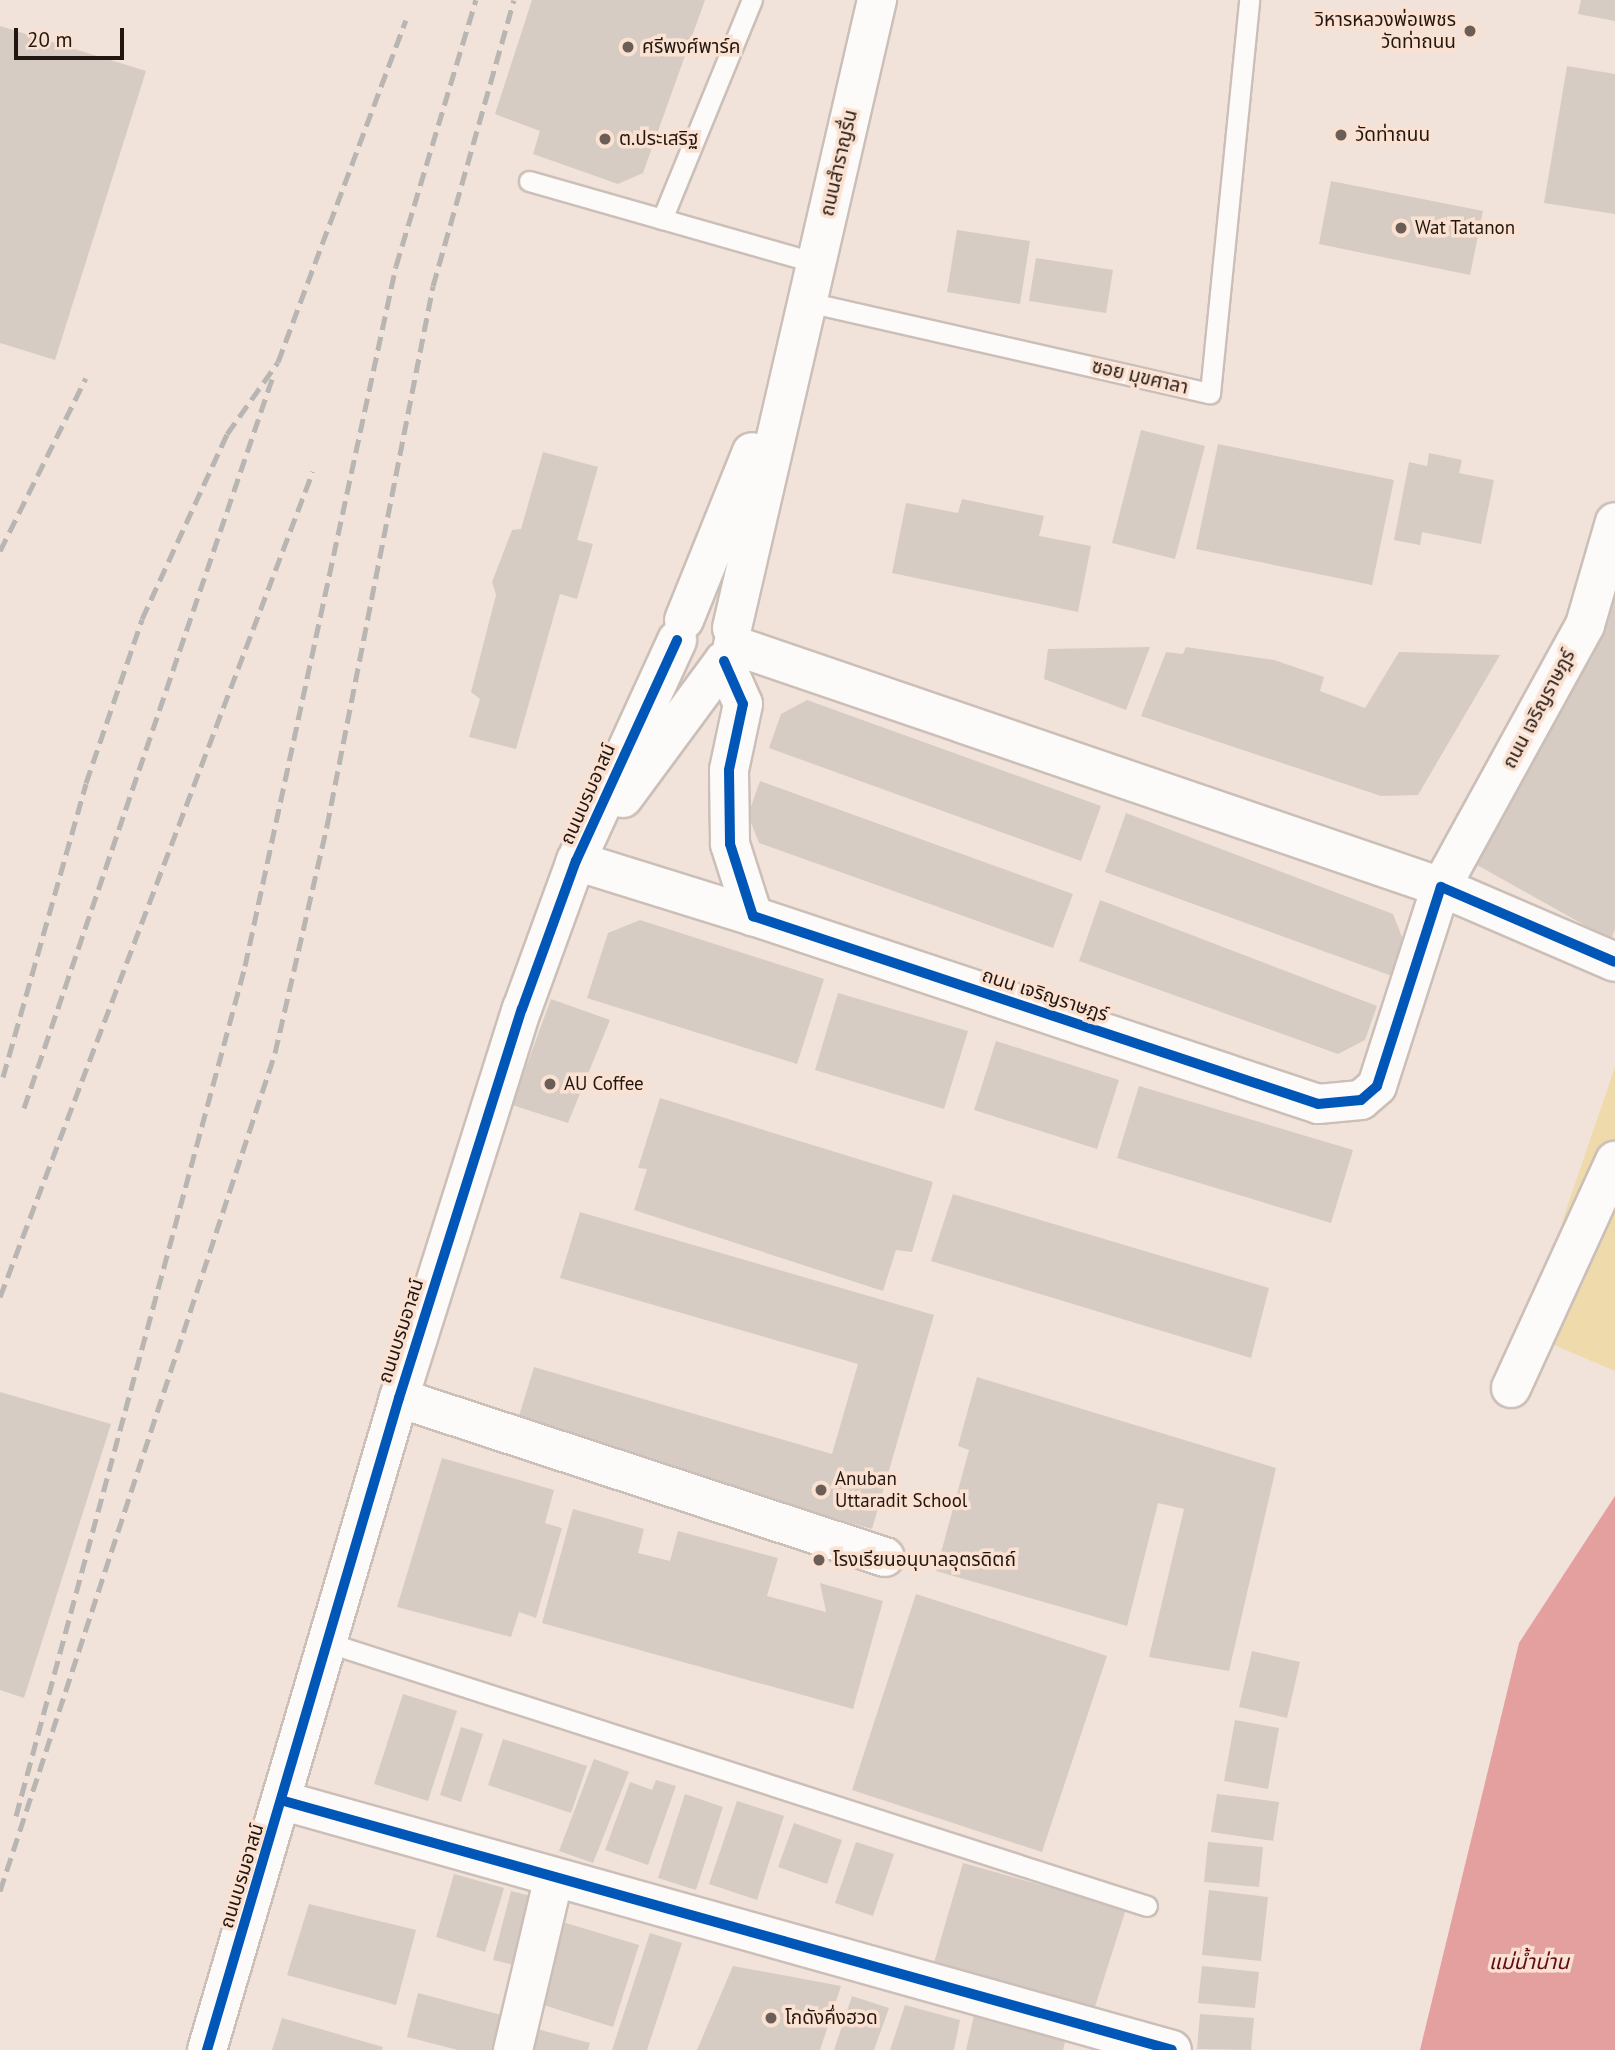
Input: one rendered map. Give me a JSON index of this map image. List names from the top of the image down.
{
  "streets": {
    "street": ["ถนนสำราญรื่น", "ถนน เจริญราษฎร์", "ถนนบรมอาสน์"],
    "lane": ["ซอย มุขศาลา"]
  },
  "crossings": [
    ["ถนนสำราญรื่น", "ซอย มุขศาลา"],
    ["ถนนสำราญรื่น", "ถนนบรมอาสน์"],
    ["ถนน เจริญราษฎร์", "ถนนบรมอาสน์"]
  ],
  "water": ["แม่น้ำน่าน"],
  "places": [
    "วิหารหลวงพ่อเพชร วัดท่าถนน",
    "ศรีพงศ์พาร์ค",
    "วัดท่าถนน",
    "ต.ประเสริฐ",
    "Wat Tatanon",
    "AU Coffee",
    "Anuban Uttaradit School",
    "โรงเรียนอนุบาลอุตรดิตถ์",
    "โกดังคึ่งฮวด"
  ],
  "scale_bar": "20 m"
}
